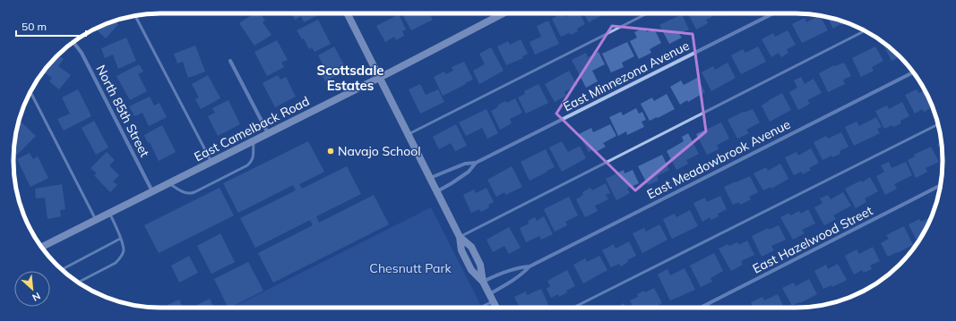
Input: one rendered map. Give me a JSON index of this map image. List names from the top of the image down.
{
  "streets": {
    "main road": ["East Camelback Road"],
    "street": [
      "East Minnezona Avenue",
      "North 85th Street",
      "East Meadowbrook Avenue",
      "East Hazelwood Street"
    ]
  },
  "crossings": [
    ["North 85th Street", "East Camelback Road"]
  ],
  "districts": ["Scottsdale Estates"],
  "parks": ["Chesnutt Park"],
  "places": ["Navajo School"],
  "scale_bar": "50 m",
  "north": "bottom right"
}
